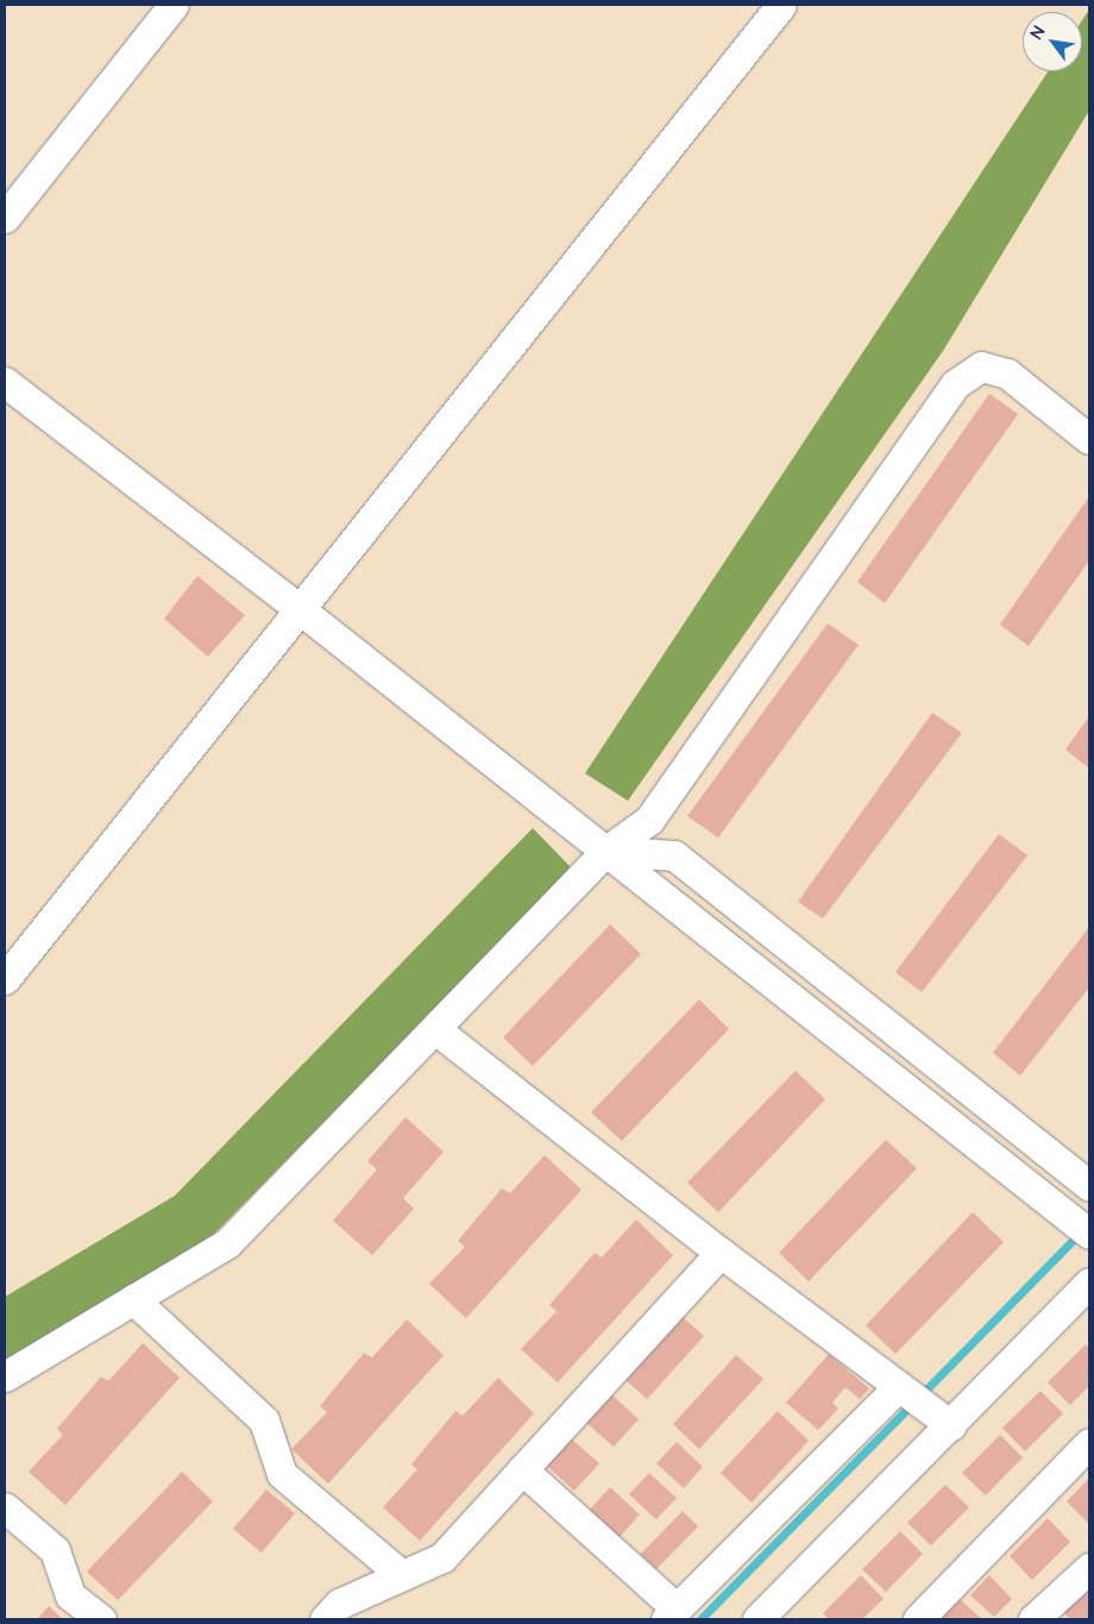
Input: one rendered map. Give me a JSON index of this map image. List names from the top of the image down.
{
  "north": "top left"
}
